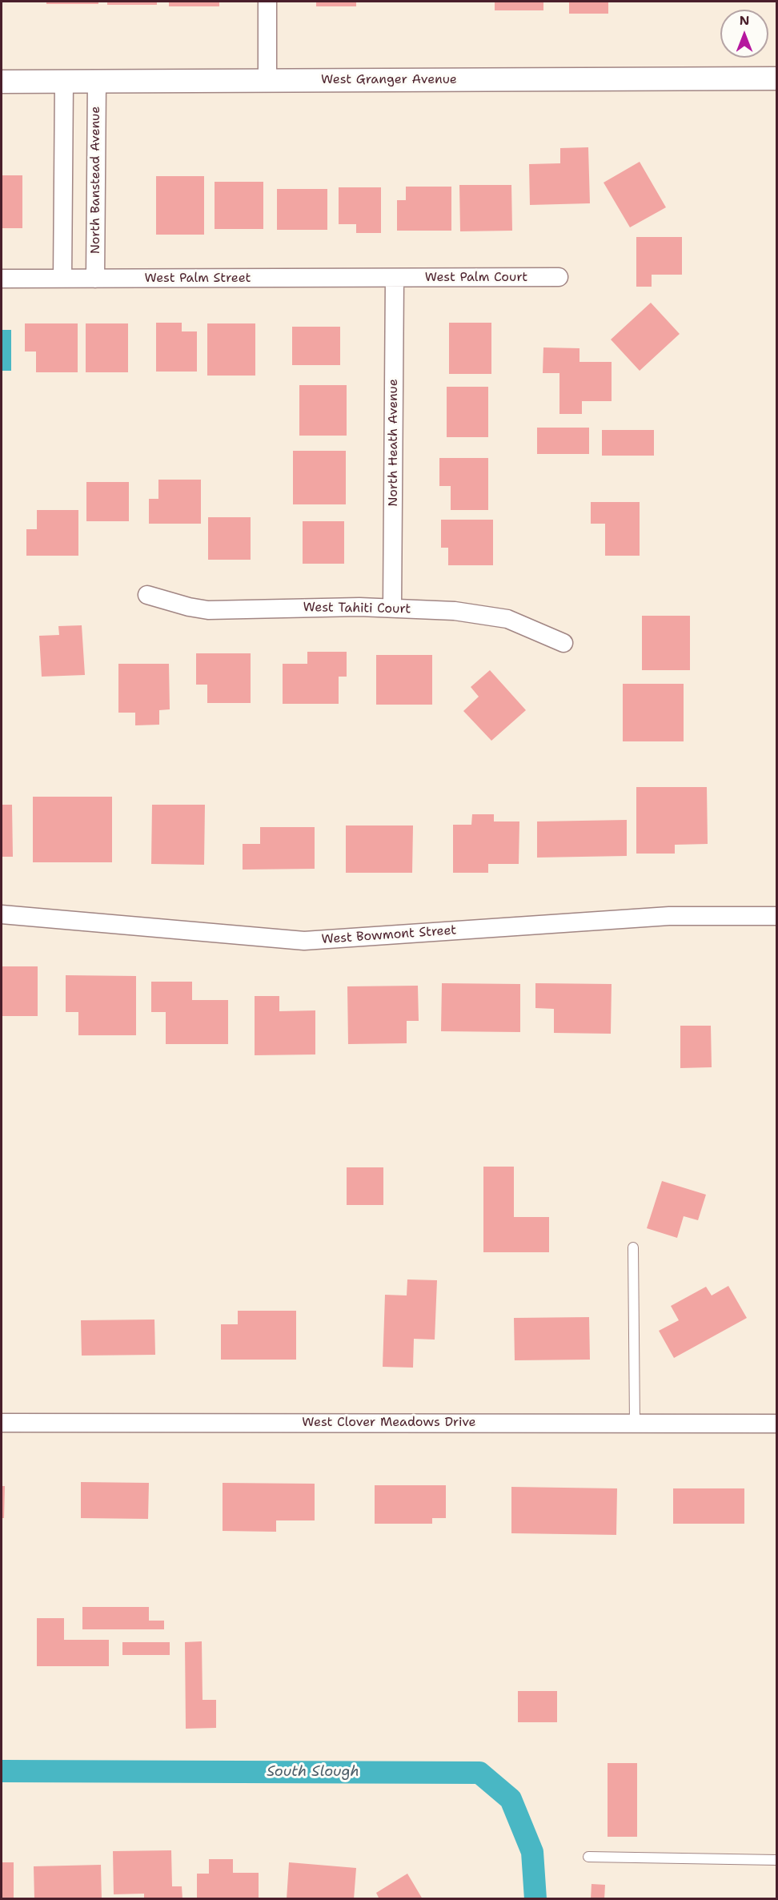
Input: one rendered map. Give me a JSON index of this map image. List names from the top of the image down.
{
  "streets": {
    "street": [
      "West Granger Avenue",
      "North Banstead Avenue",
      "West Palm Court",
      "West Palm Street",
      "North Heath Avenue",
      "West Tahiti Court",
      "West Bowmont Street",
      "West Clover Meadows Drive"
    ]
  },
  "crossings": [
    ["West Granger Avenue", "North Banstead Avenue"],
    ["North Banstead Avenue", "West Palm Street"],
    ["West Palm Court", "West Palm Street"],
    ["West Palm Court", "North Heath Avenue"],
    ["West Palm Street", "North Heath Avenue"],
    ["North Heath Avenue", "West Tahiti Court"]
  ],
  "water": ["South Slough"],
  "north": "top"
}
